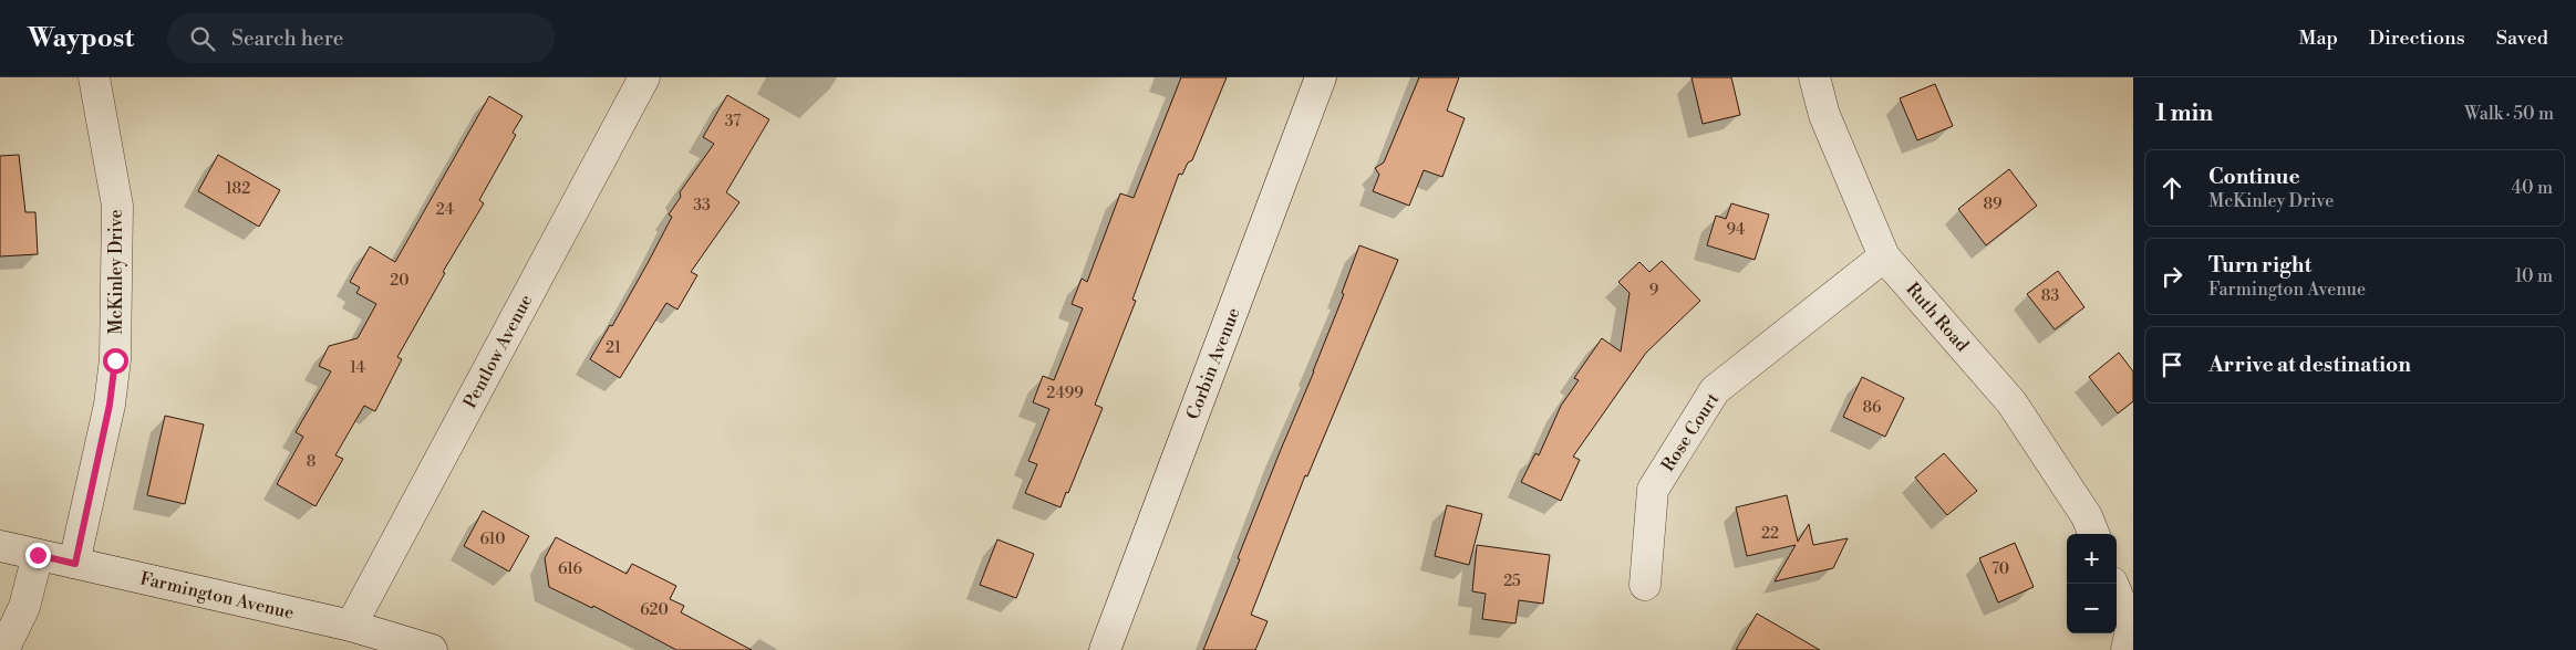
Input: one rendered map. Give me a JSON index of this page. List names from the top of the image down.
{
  "streets": {
    "street": [
      "McKinley Drive",
      "Ruth Road",
      "Pentlow Avenue",
      "Corbin Avenue",
      "Rose Court",
      "Farmington Avenue"
    ]
  },
  "crossings": [
    ["McKinley Drive", "Farmington Avenue"],
    ["Ruth Road", "Rose Court"],
    ["Pentlow Avenue", "Farmington Avenue"]
  ],
  "house_numbers": [
    "37",
    "182",
    "89",
    "33",
    "24",
    "94",
    "20",
    "9",
    "83",
    "21",
    "14",
    "2499",
    "86",
    "8",
    "22",
    "610",
    "616",
    "70",
    "25",
    "620"
  ],
  "page": {
    "header": "Waypost",
    "search": "Search here",
    "nav": ["Map", "Directions", "Saved"],
    "heading": ["1 min", "Walk · 50 m"],
    "list": [
      ["Continue", "McKinley Drive", "40 m"],
      ["Turn right", "Farmington Avenue", "10 m"],
      "Arrive at destination"
    ],
    "map_buttons": ["+", "−"]
  }
}
